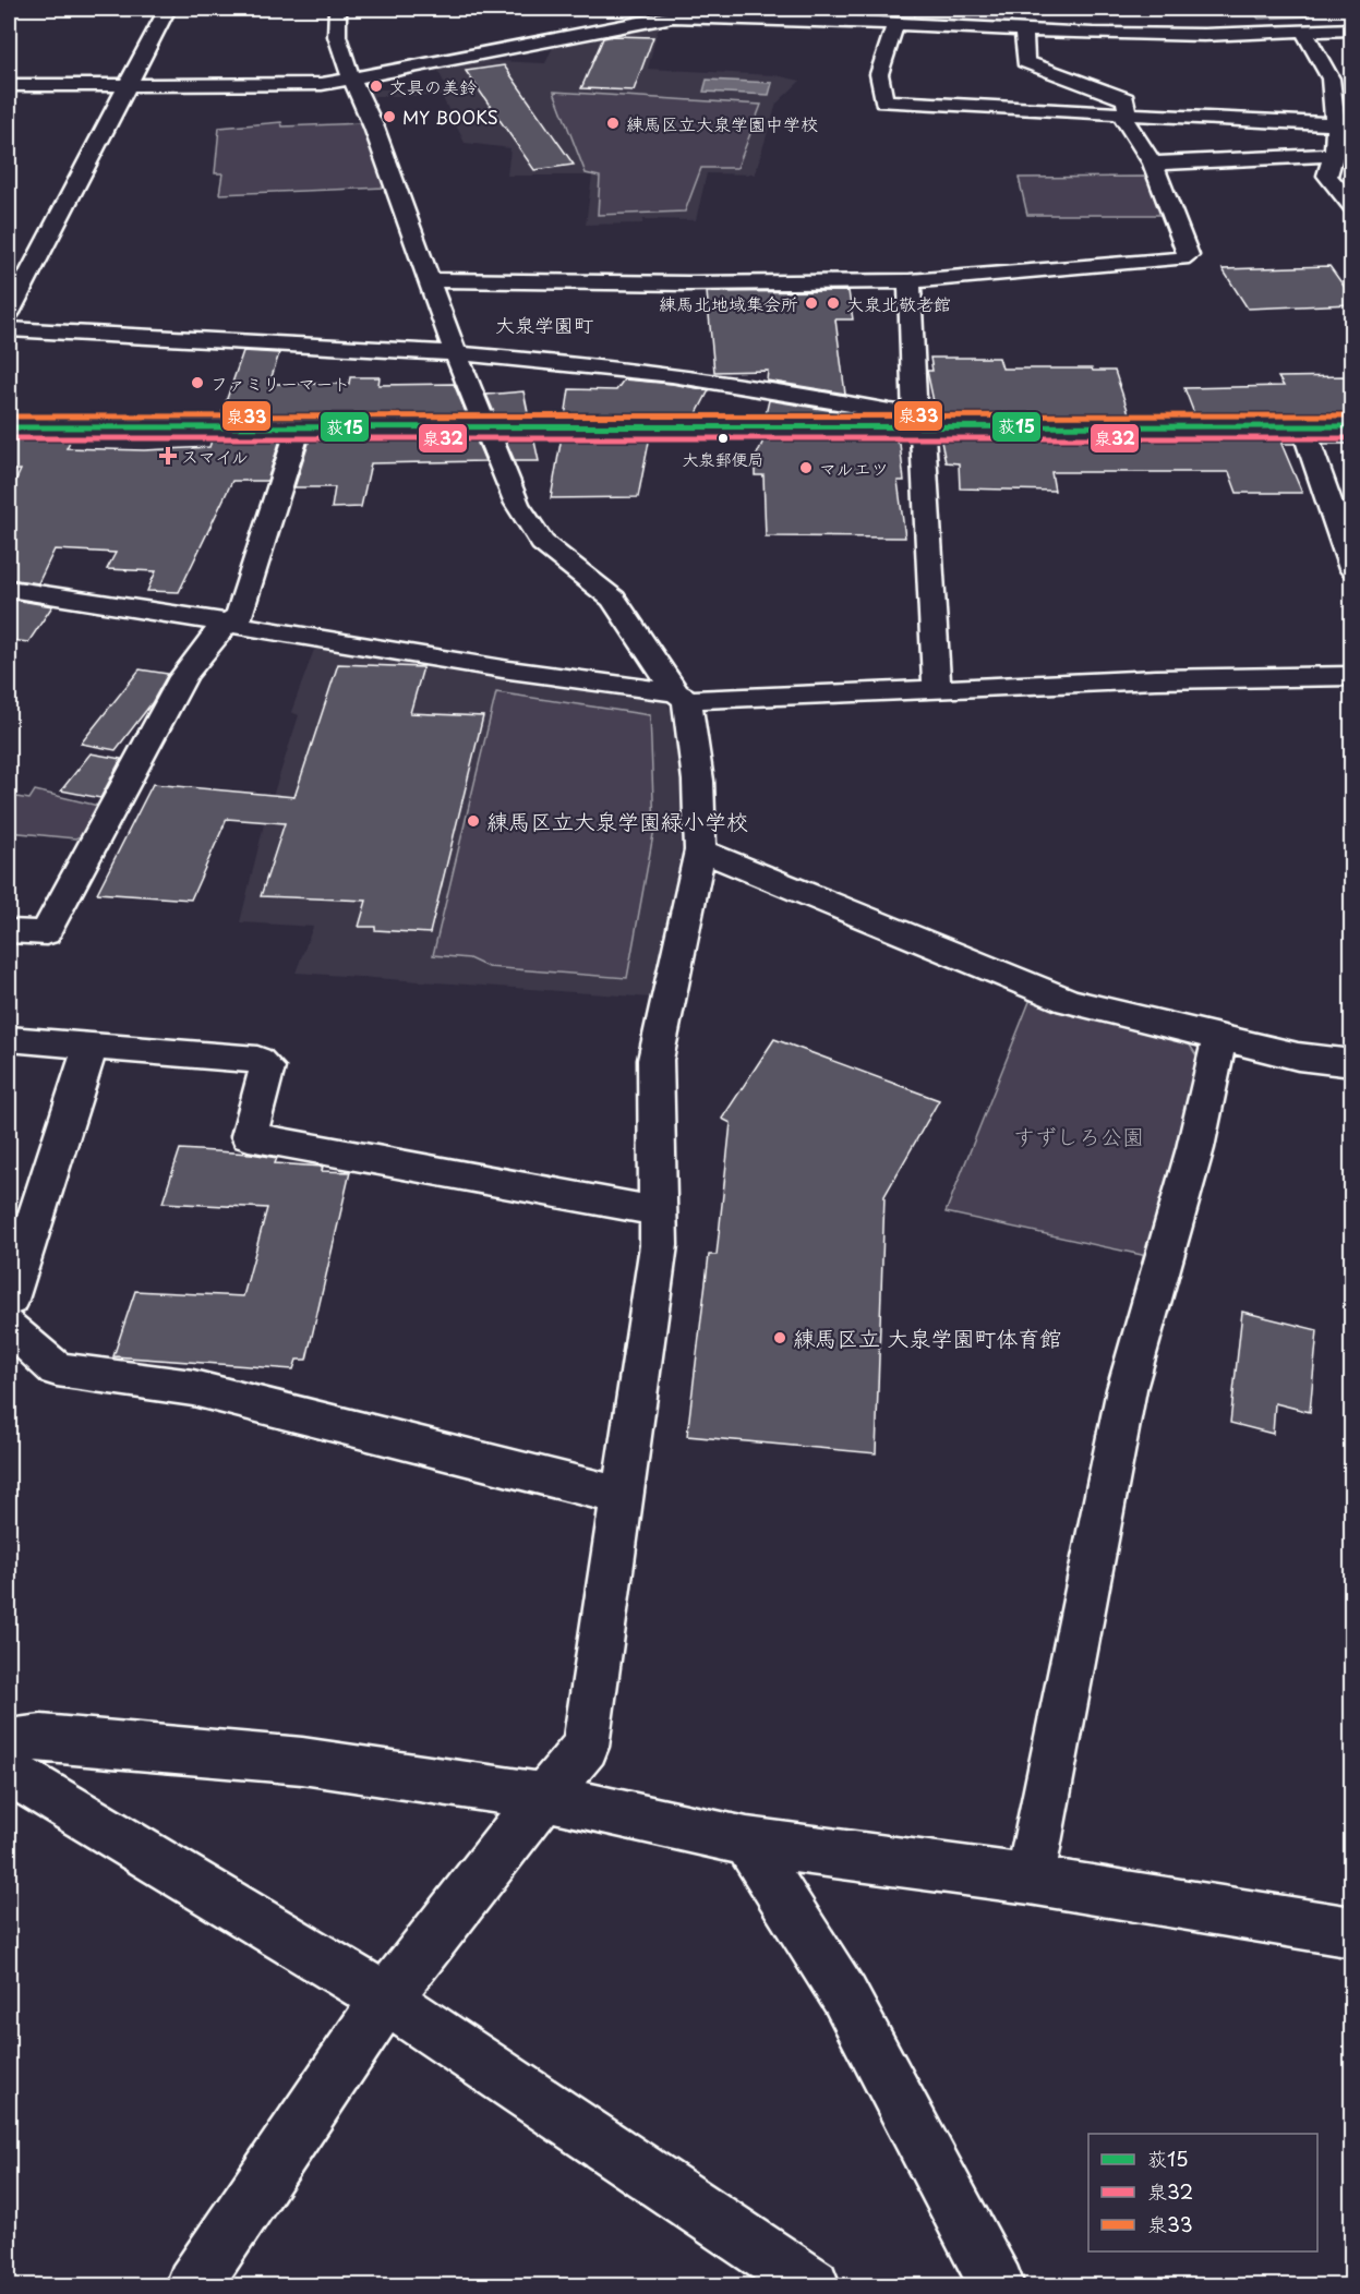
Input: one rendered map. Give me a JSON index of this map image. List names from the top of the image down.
{
  "districts": ["大泉学園町"],
  "parks": ["すずしろ公園"],
  "places": {
    "other": [
      "文具の美鈴",
      "MY BOOKS",
      "練馬区立大泉学園中学校",
      "練馬北地域集会所",
      "大泉北敬老館",
      "ファミリーマート",
      "大泉郵便局",
      "マルエツ",
      "練馬区立大泉学園緑小学校",
      "練馬区立 大泉学園町体育館"
    ],
    "health": ["スマイル"]
  },
  "lines": ["transit line 泉33", "transit line 荻15", "transit line 泉32"],
  "legend": ["荻15", "泉32", "泉33"]
}
